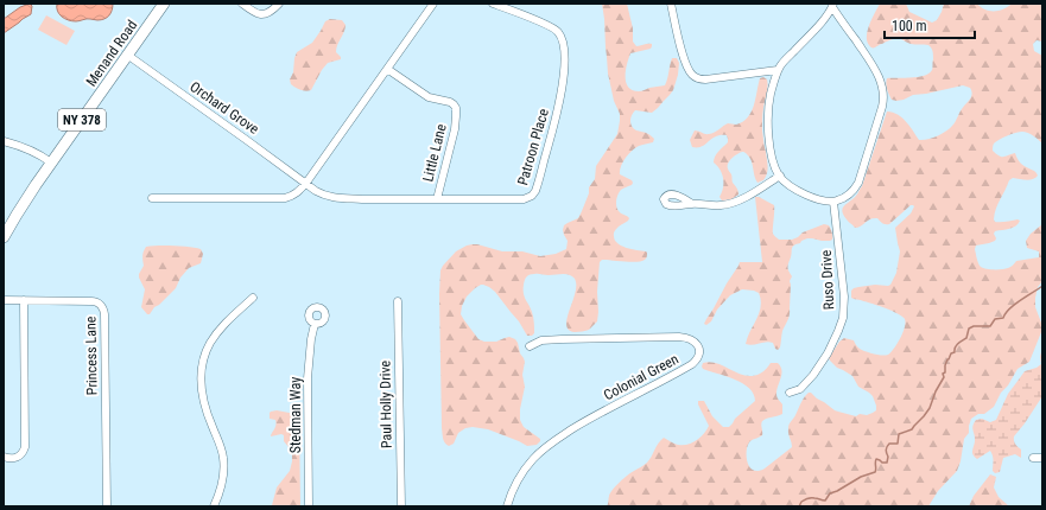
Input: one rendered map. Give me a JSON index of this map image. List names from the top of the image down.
{
  "streets": {
    "main road": ["Menand Road", "NY 378"],
    "street": [
      "Orchard Grove",
      "Patroon Place",
      "Little Lane",
      "Ruso Drive",
      "Princess Lane",
      "Colonial Green",
      "Paul Holly Drive",
      "Stedman Way"
    ]
  },
  "crossings": [
    ["Menand Road", "Orchard Grove"],
    ["Orchard Grove", "Patroon Place"],
    ["Patroon Place", "Little Lane"]
  ],
  "scale_bar": "100 m"
}
